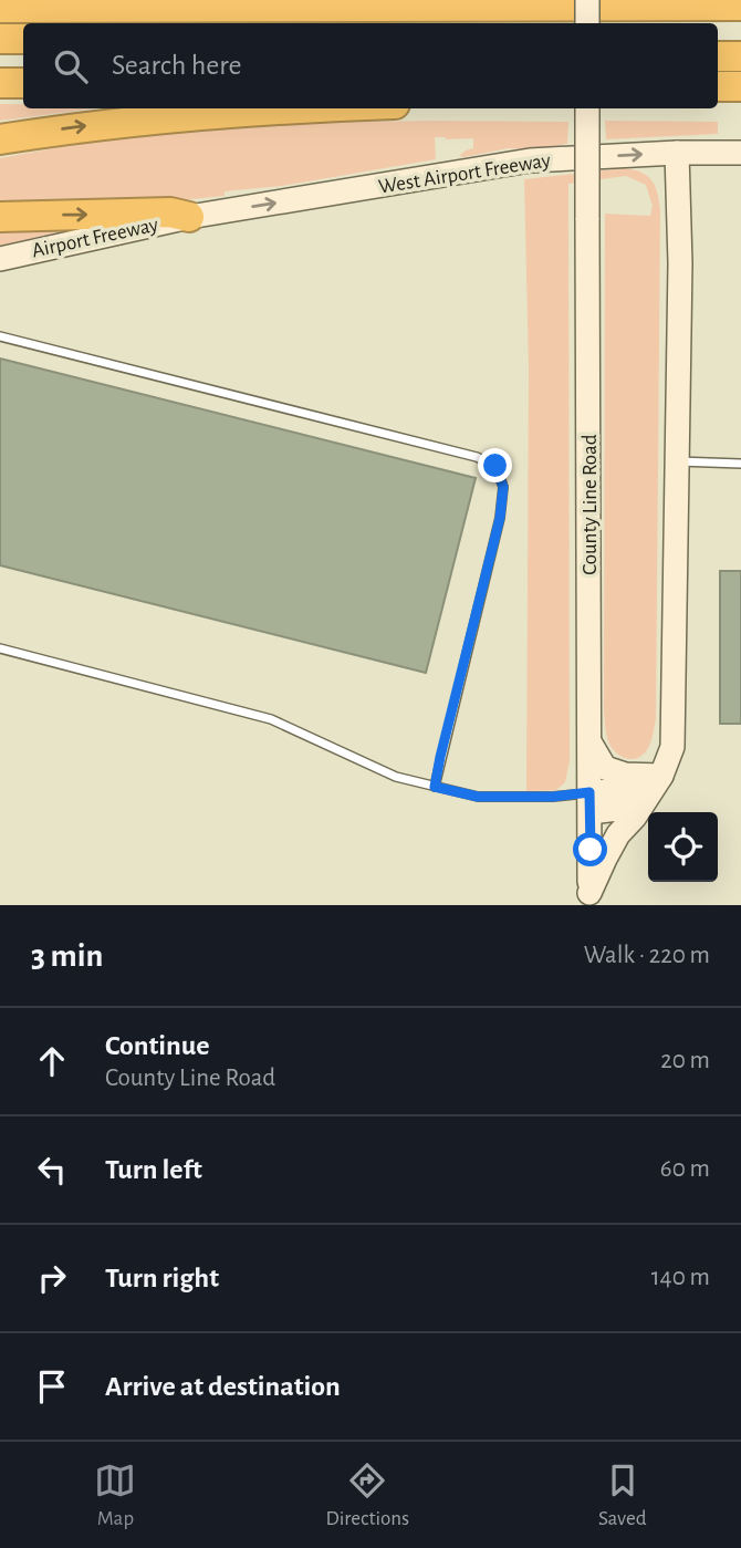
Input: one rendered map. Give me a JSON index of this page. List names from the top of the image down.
{
  "streets": {
    "main road": ["West Airport Freeway", "Airport Freeway", "County Line Road"]
  },
  "crossings": [
    ["West Airport Freeway", "Airport Freeway"]
  ],
  "one_way": ["West Airport Freeway"],
  "page": {
    "search": "Search here",
    "heading": ["3 min", "Walk · 220 m"],
    "list": [
      ["Continue", "County Line Road", "20 m"],
      ["Turn left", "60 m"],
      ["Turn right", "140 m"],
      "Arrive at destination"
    ],
    "nav": ["Map", "Directions", "Saved"]
  }
}
